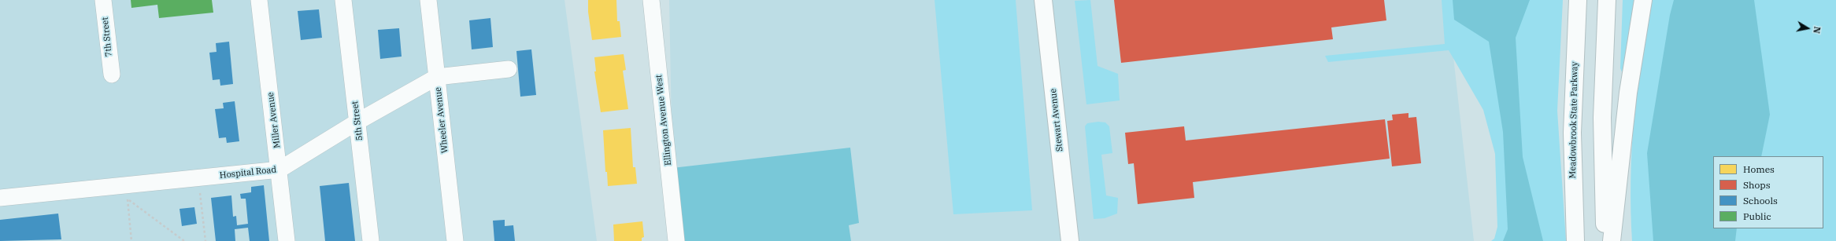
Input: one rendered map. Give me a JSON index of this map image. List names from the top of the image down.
{
  "streets": {
    "main road": ["Stewart Avenue", "Meadowbrook State Parkway"],
    "street": [
      "7th Street",
      "Miller Avenue",
      "Wheeler Avenue",
      "Ellington Avenue West",
      "5th Street",
      "Hospital Road"
    ]
  },
  "crossings": [
    ["Miller Avenue", "Hospital Road"],
    ["Wheeler Avenue", "Hospital Road"],
    ["5th Street", "Hospital Road"]
  ],
  "legend": [
    "Homes",
    "Shops",
    "Schools",
    "Public"
  ],
  "north": "right"
}
